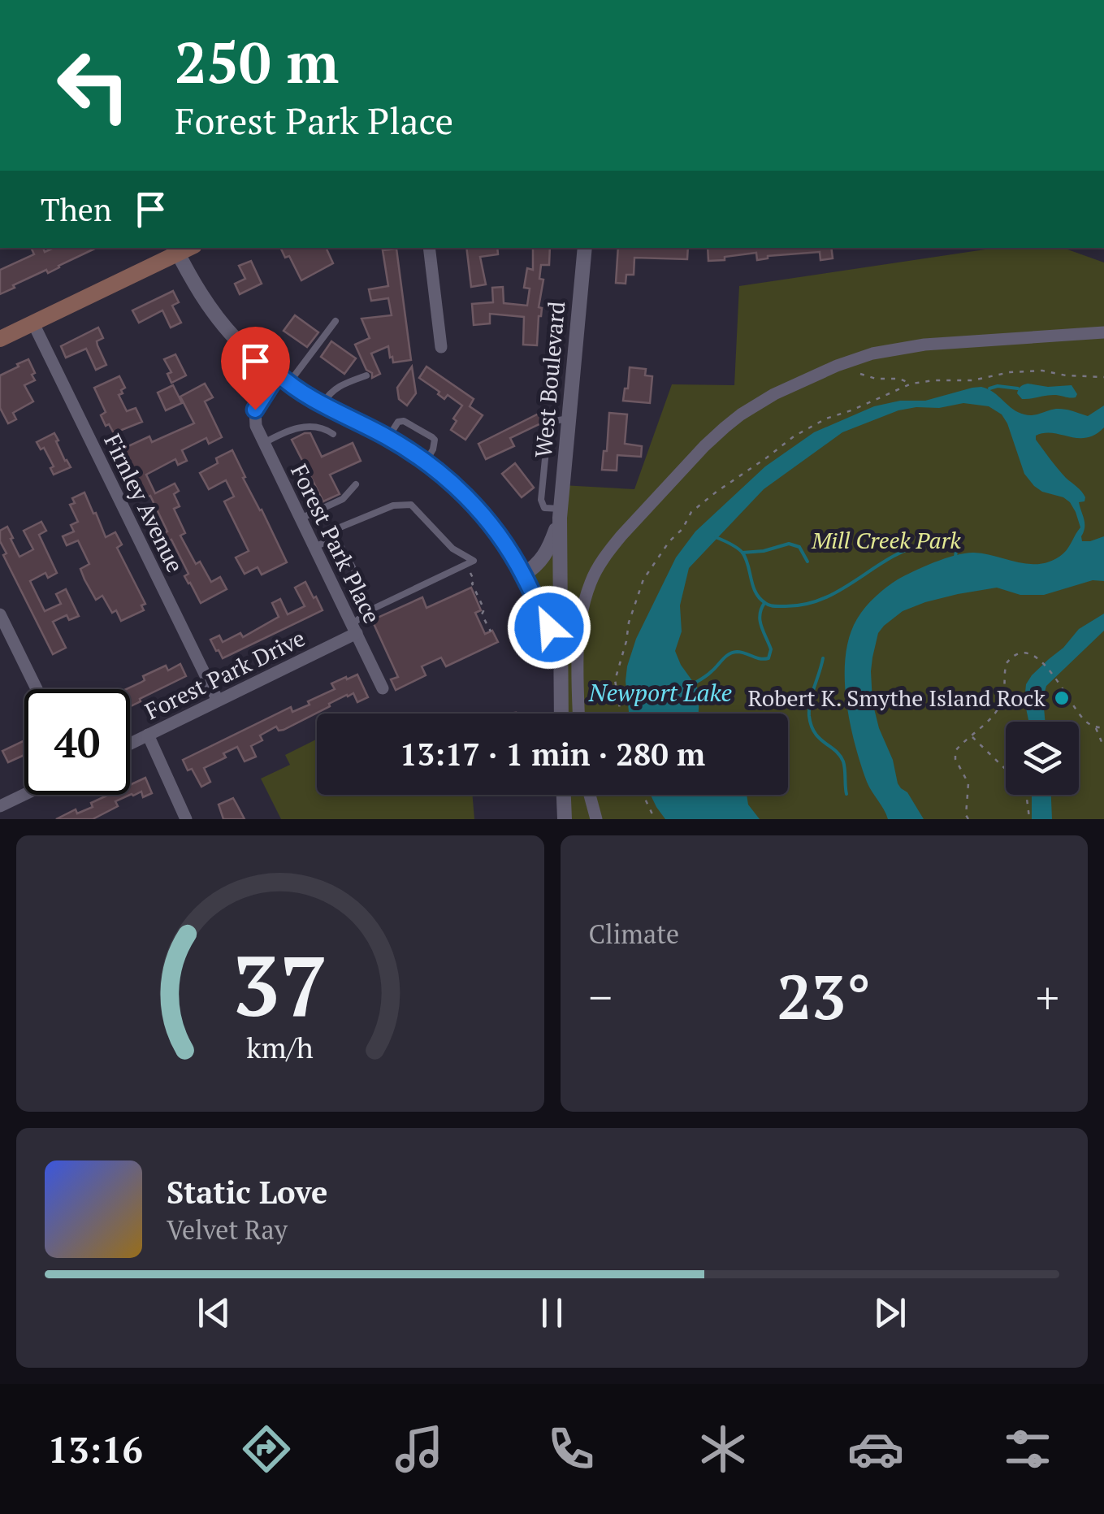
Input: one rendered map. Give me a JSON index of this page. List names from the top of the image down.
{
  "streets": {
    "street": [
      "West Boulevard",
      "Firnley Avenue",
      "Forest Park Place",
      "Forest Park Drive"
    ]
  },
  "crossings": [
    ["Firnley Avenue", "Forest Park Drive"],
    ["Forest Park Place", "Forest Park Drive"]
  ],
  "water": ["Newport Lake"],
  "parks": ["Mill Creek Park"],
  "places": ["Robert K. Smythe Island Rock"],
  "page": {
    "turn": ["250 m", "Forest Park Place"],
    "then": "Then",
    "limit": "40",
    "trip": "13:17 · 1 min · 280 m",
    "tile": "Climate",
    "heat": ["−", "23°", "+"],
    "song": ["Static Love", "Velvet Ray"],
    "tabs": "13:16",
    "gauge": ["37", "km/h"]
  }
}
